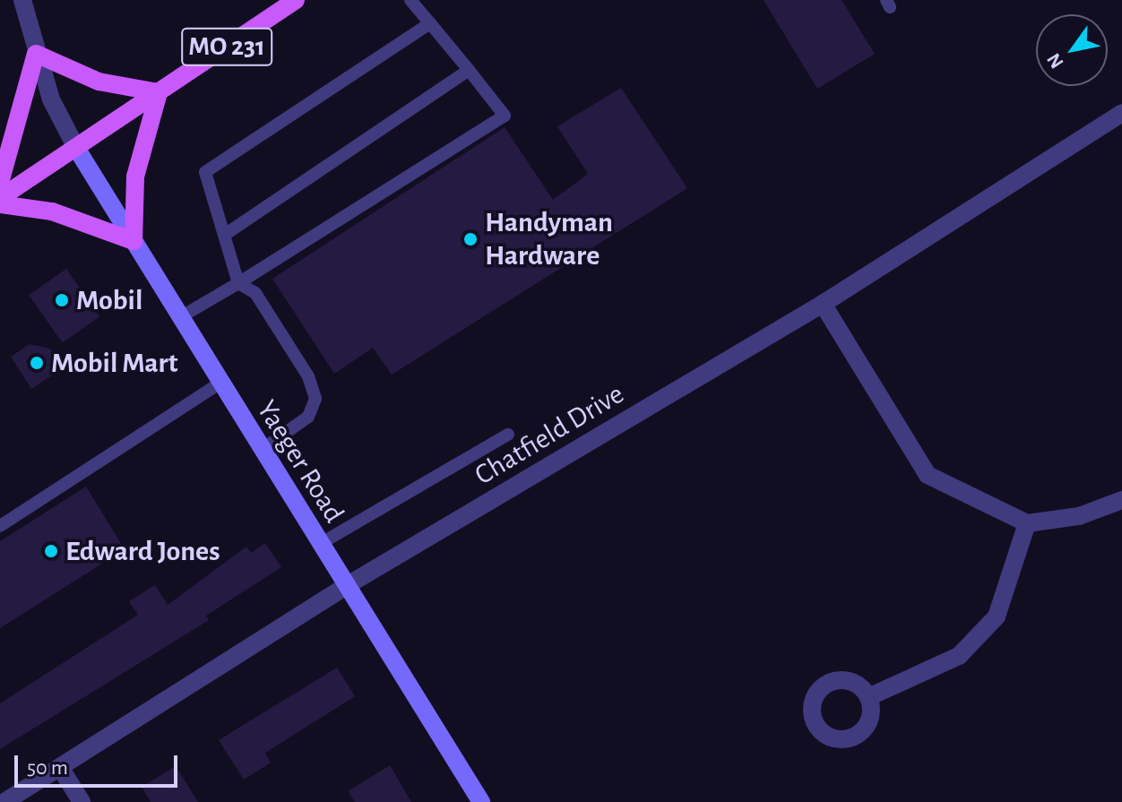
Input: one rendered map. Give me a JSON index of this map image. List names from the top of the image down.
{
  "streets": {
    "main road": ["MO 231"],
    "street": ["Chatfield Drive", "Yaeger Road"]
  },
  "crossings": [
    ["MO 231", "Yaeger Road"],
    ["Chatfield Drive", "Yaeger Road"]
  ],
  "places": [
    "Handyman Hardware",
    "Mobil",
    "Mobil Mart",
    "Edward Jones"
  ],
  "scale_bar": "50 m",
  "north": "bottom left"
}
